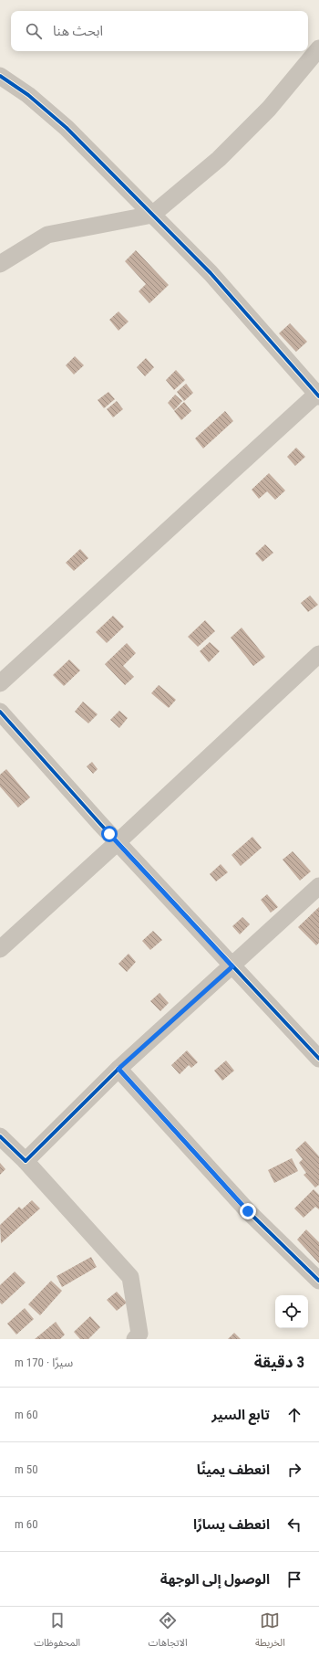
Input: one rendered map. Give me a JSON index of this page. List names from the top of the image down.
{
  "page": {
    "search": "ابحث هنا",
    "heading": ["3 دقيقة", "سيرًا · 170 m"],
    "list": [
      ["تابع السير", "60 m"],
      ["انعطف يمينًا", "50 m"],
      ["انعطف يسارًا", "60 m"],
      "الوصول إلى الوجهة"
    ],
    "nav": ["الخريطة", "الاتجاهات", "المحفوظات"]
  }
}
